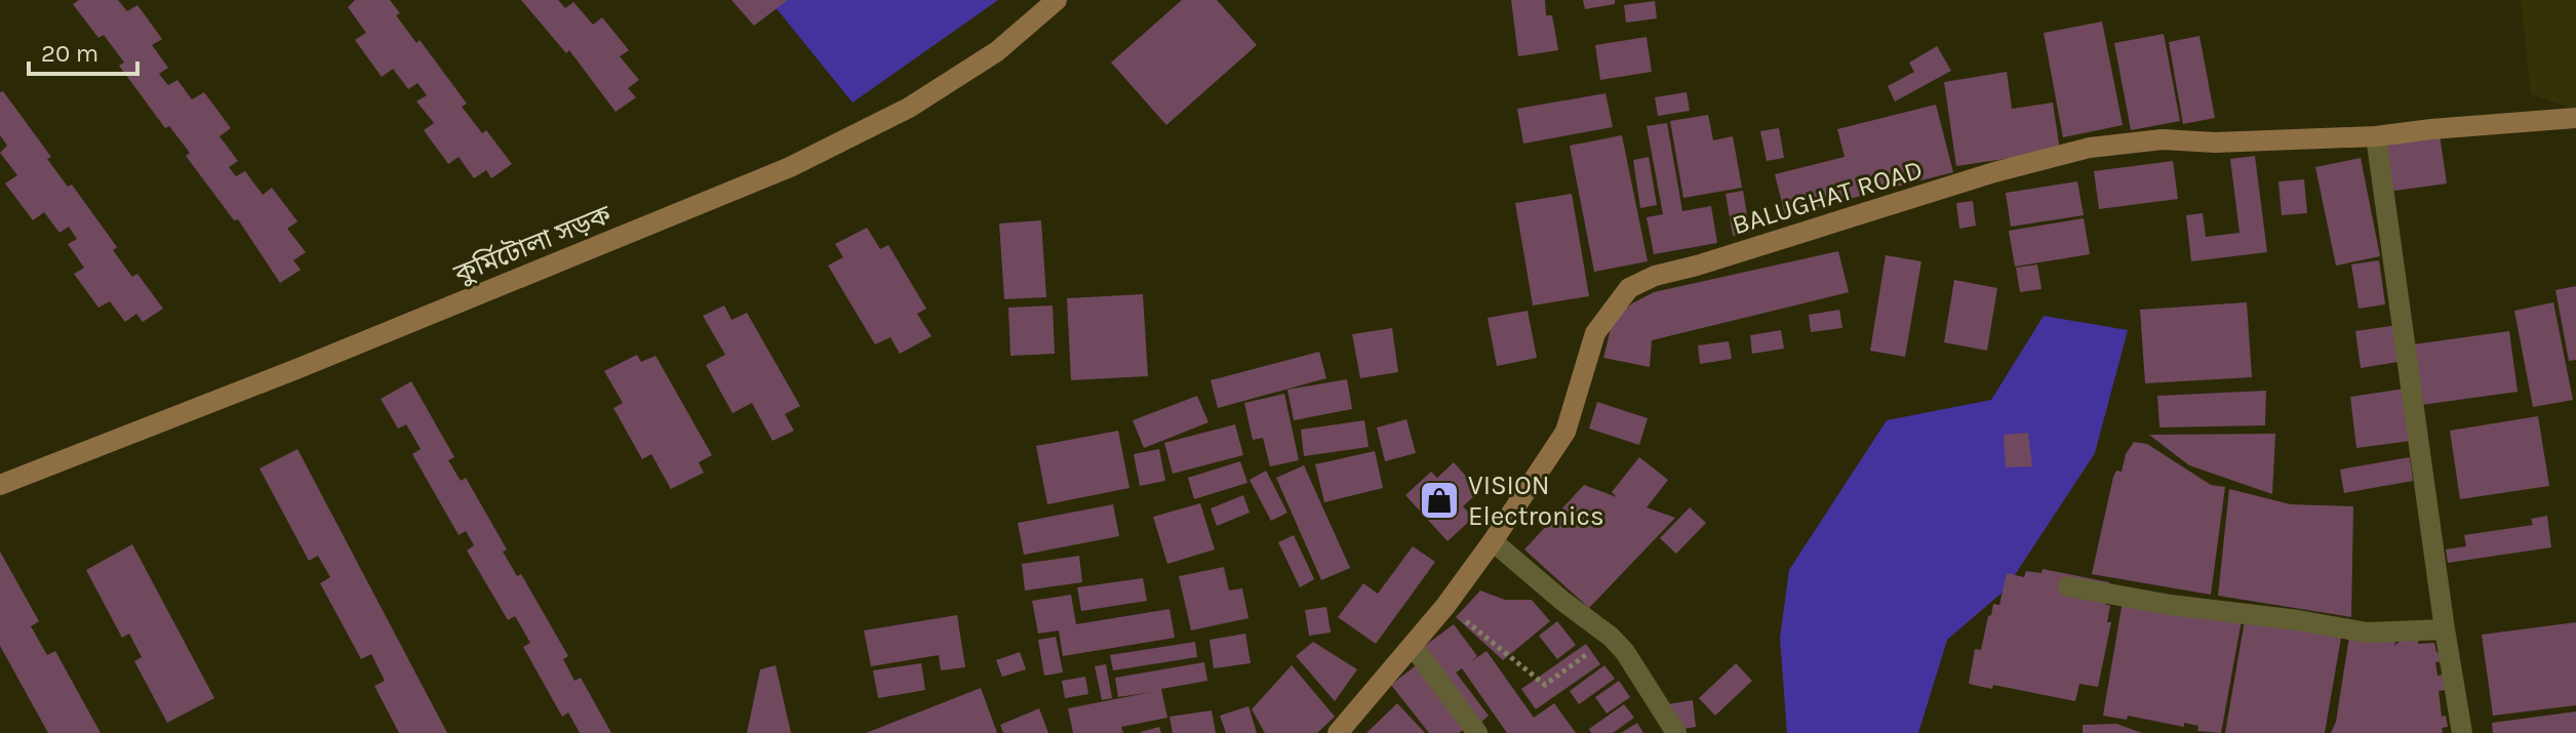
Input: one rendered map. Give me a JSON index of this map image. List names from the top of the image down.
{
  "streets": {
    "street": ["BALUGHAT ROAD", "কুর্মিটোলা সড়ক"]
  },
  "places": {
    "shop": ["VISION Electronics"]
  },
  "scale_bar": "20 m"
}
